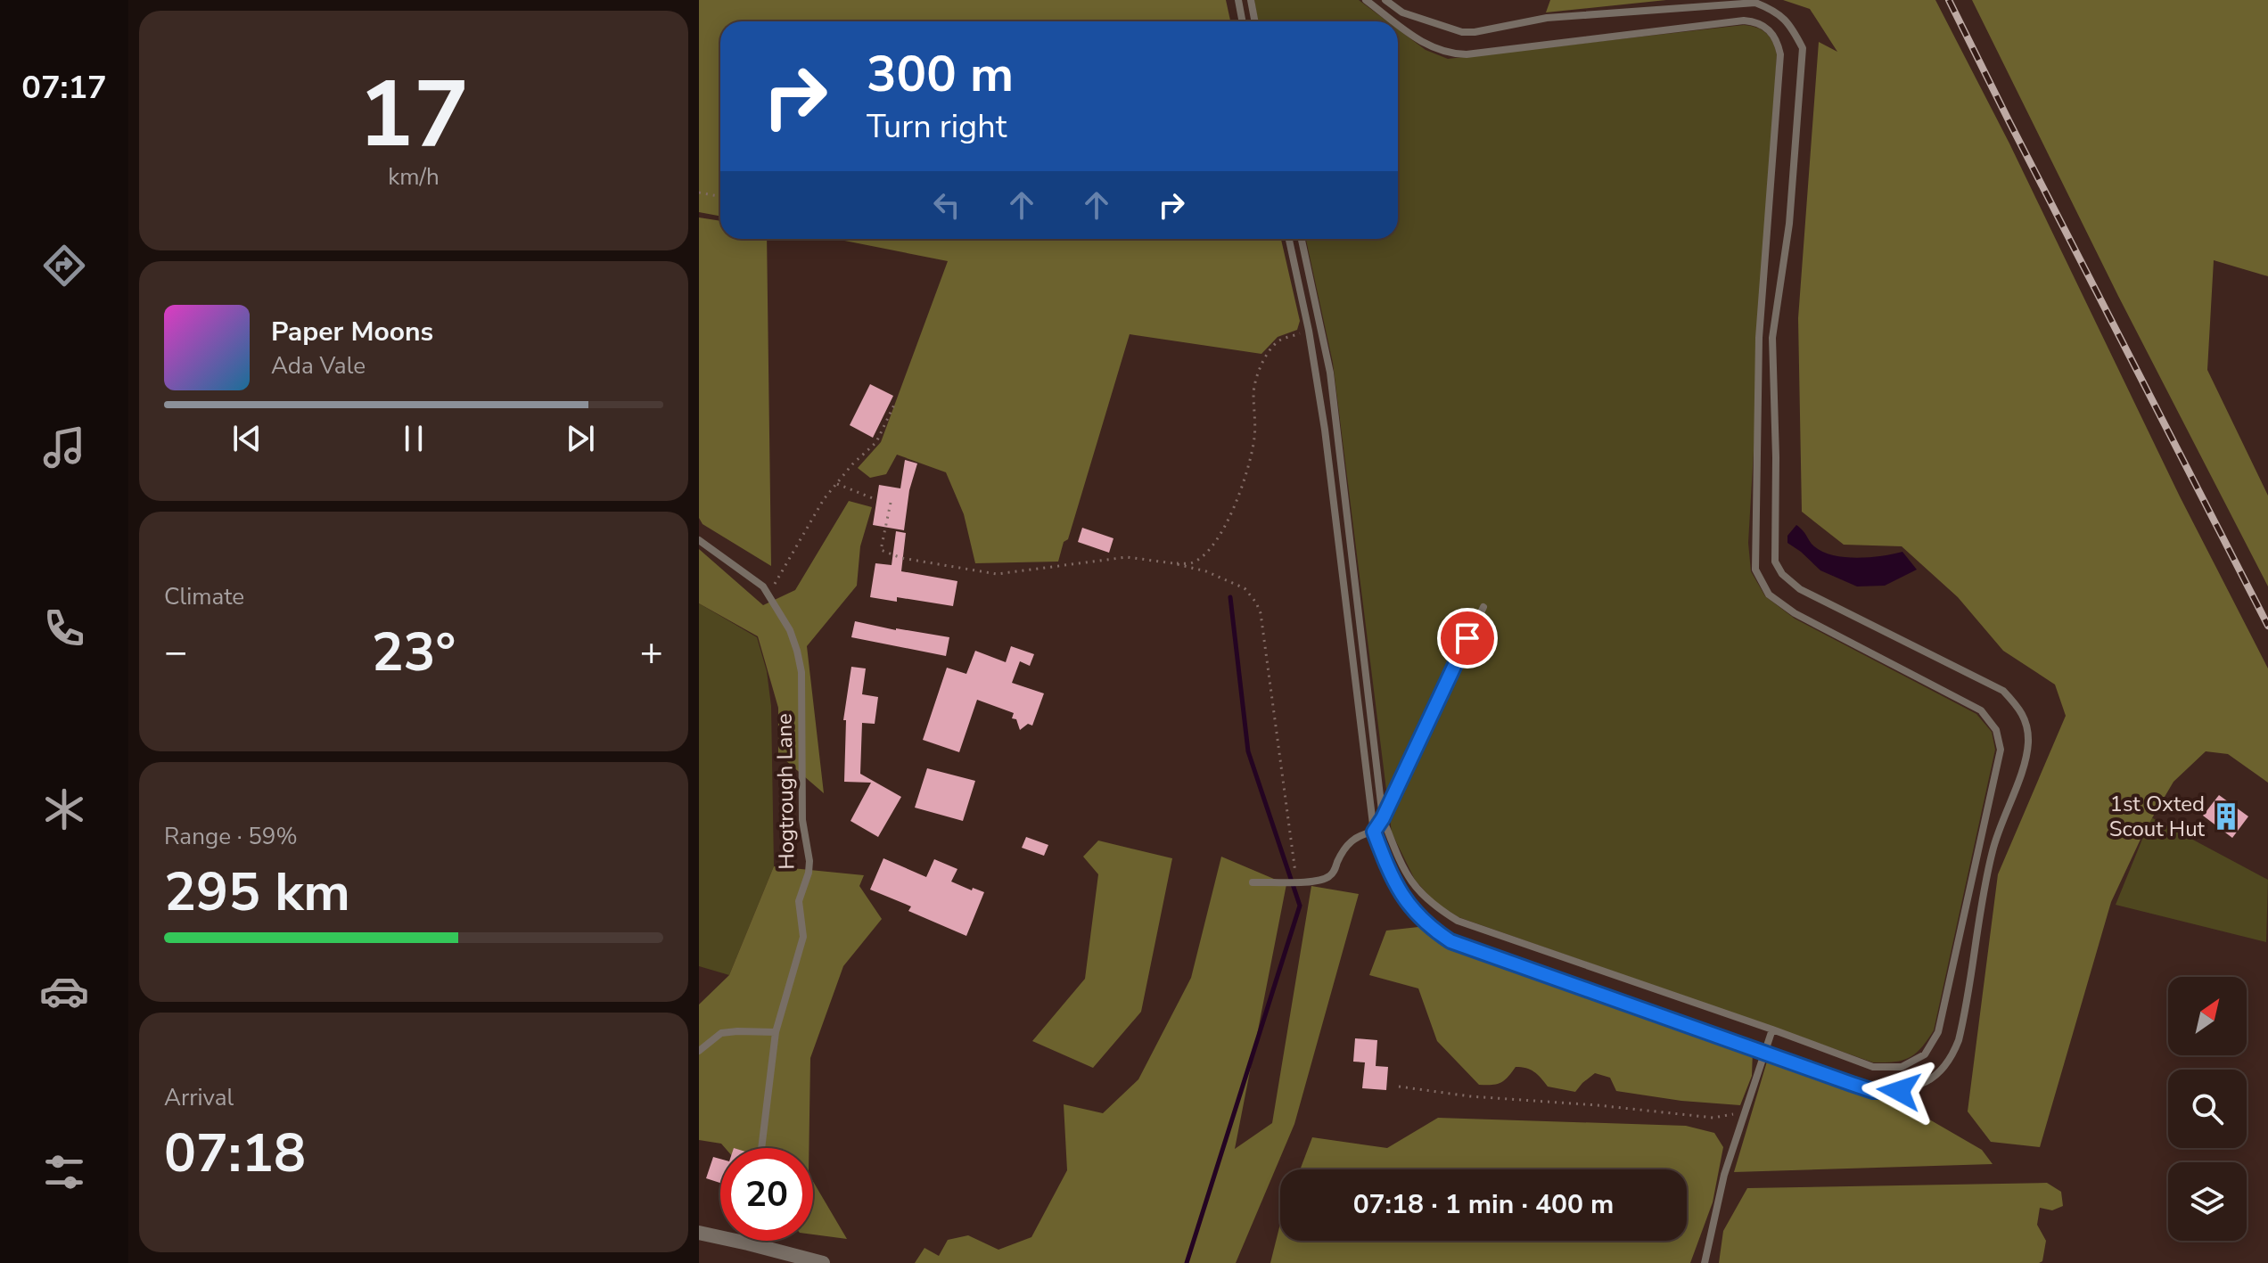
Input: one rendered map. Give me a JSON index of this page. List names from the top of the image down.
{
  "streets": {
    "lane": ["Hogtrough Lane"]
  },
  "places": {
    "building": ["1st Oxted Scout Hut"]
  },
  "north": "top right",
  "page": {
    "tabs": "07:17",
    "tile": [
      ["17", "km/h"],
      "Climate",
      ["Range · 59%", "295 km"],
      ["Arrival", "07:18"]
    ],
    "turn": ["300 m", "Turn right"],
    "song": ["Paper Moons", "Ada Vale"],
    "heat": ["−", "23°", "+"],
    "limit": "20",
    "trip": "07:18 · 1 min · 400 m"
  }
}
